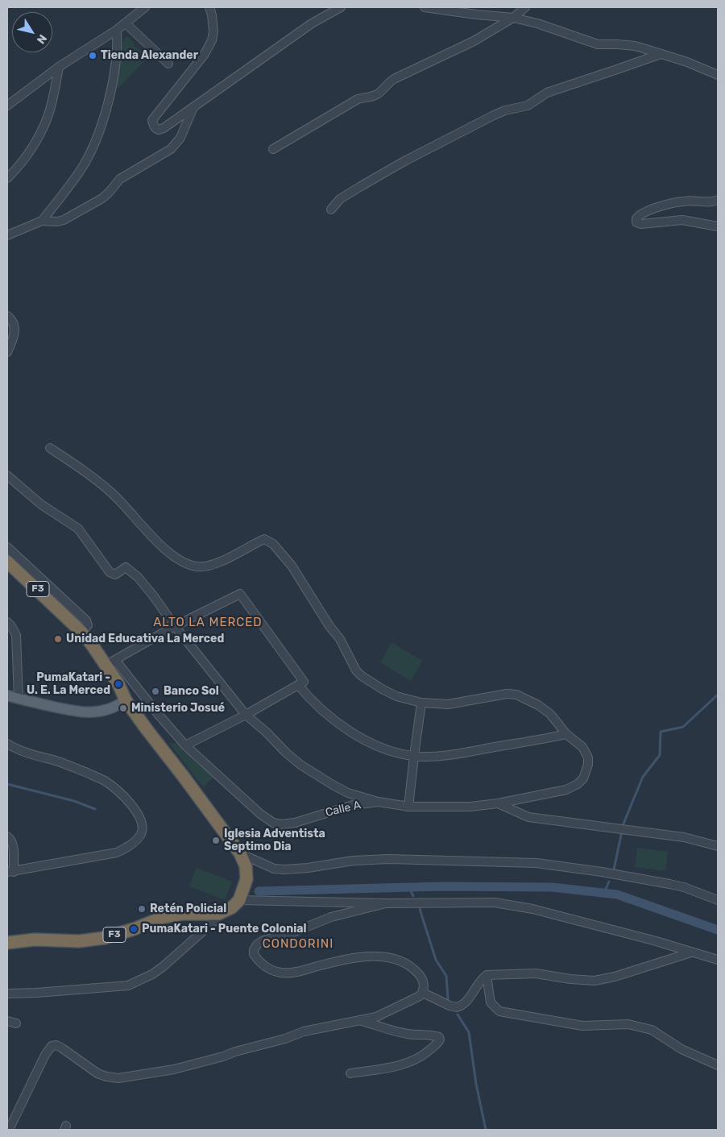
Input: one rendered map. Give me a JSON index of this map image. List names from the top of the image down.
{
  "streets": {
    "highway": ["F3"],
    "street": ["Calle A"]
  },
  "crossings": [
    ["F3", "Calle A"]
  ],
  "districts": ["ALTO LA MERCED", "CONDORINI"],
  "places": [
    "Tienda Alexander",
    "Unidad Educativa La Merced",
    "PumaKatari - U. E. La Merced",
    "Banco Sol",
    "Ministerio Josué",
    "Iglesia Adventista Septimo Dia",
    "Retén Policial",
    "PumaKatari - Puente Colonial"
  ],
  "north": "bottom right"
}
